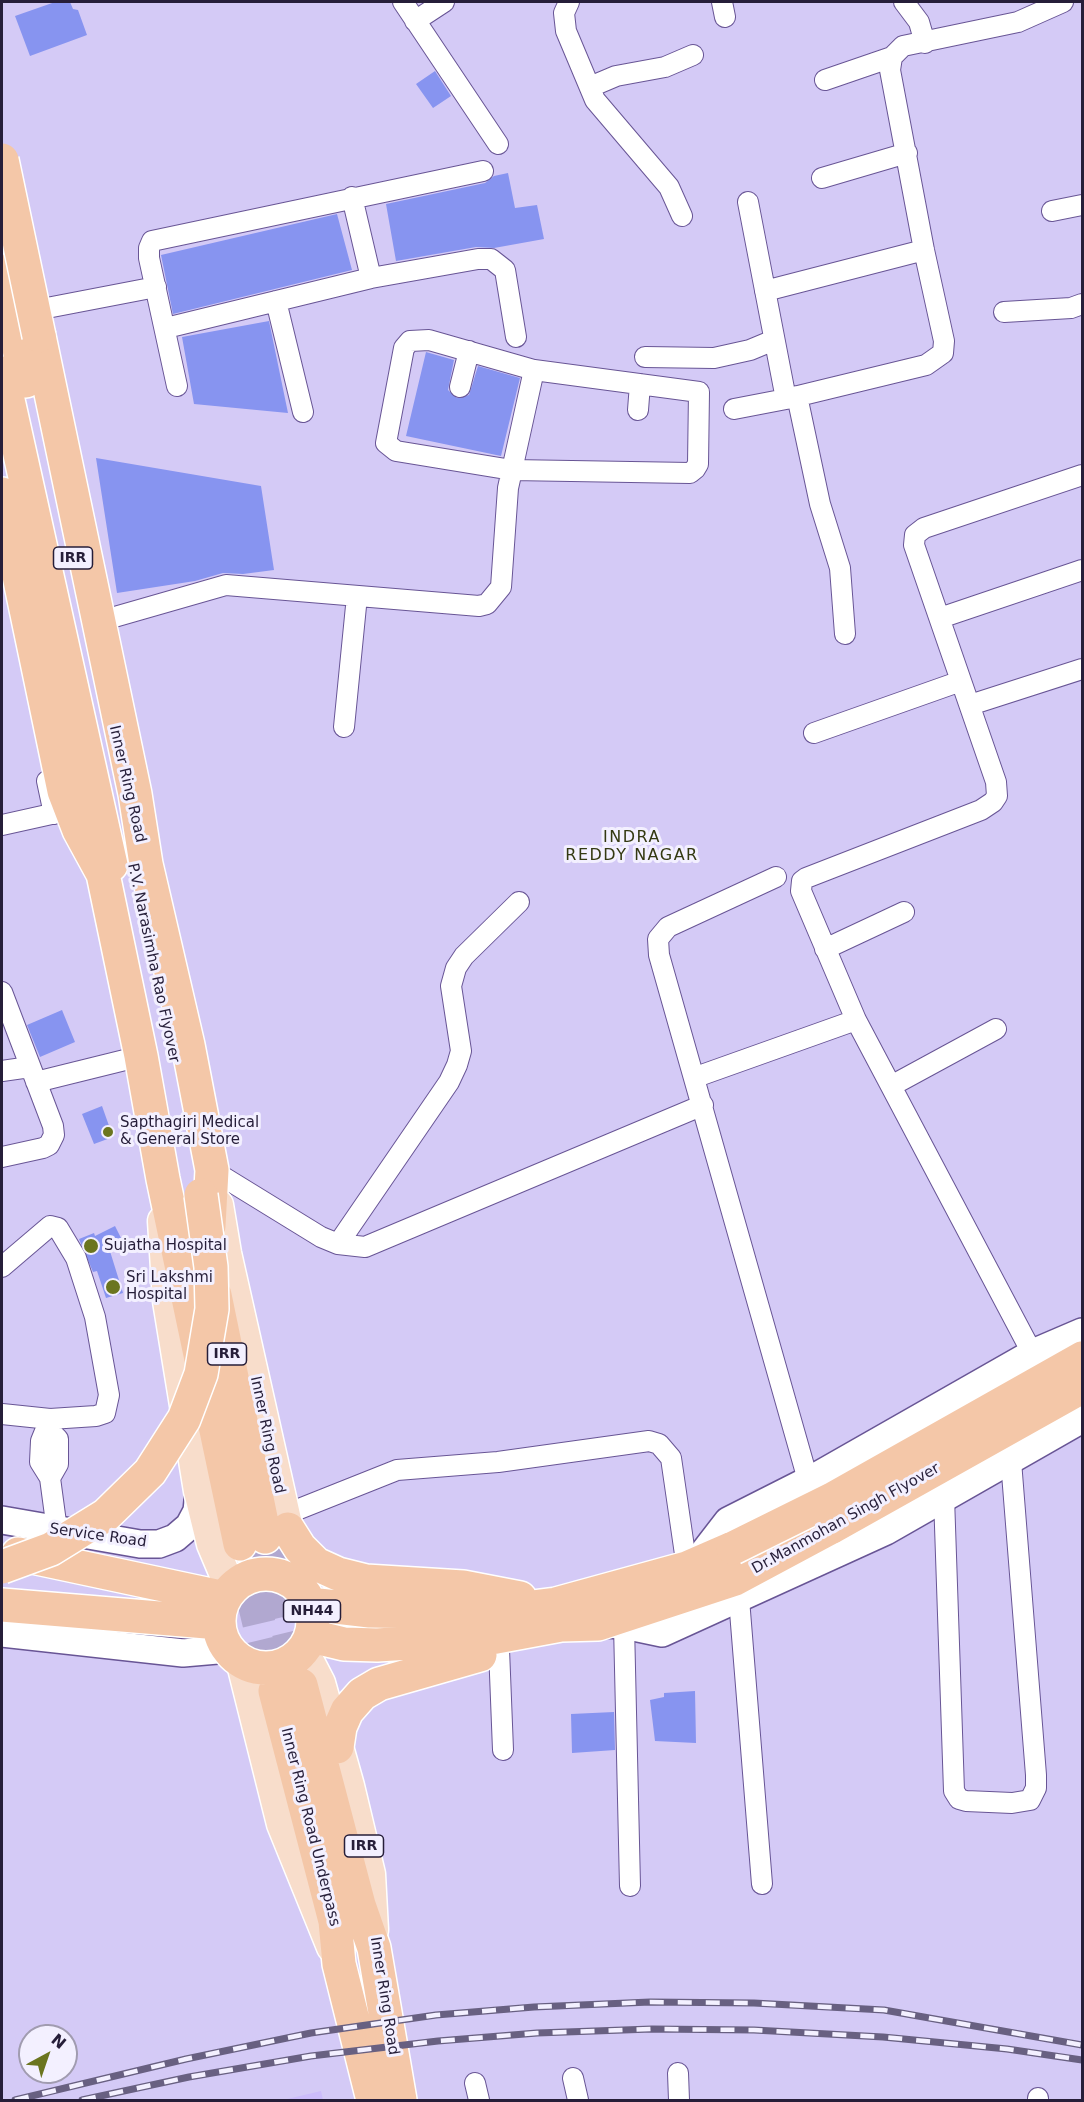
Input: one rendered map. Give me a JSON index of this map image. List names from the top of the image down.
{
  "streets": {
    "highway": [
      "IRR",
      "Inner Ring Road",
      "P.V. Narasimha Rao Flyover",
      "Dr.Manmohan Singh Flyover",
      "NH44",
      "Inner Ring Road Underpass"
    ],
    "street": ["Service Road"]
  },
  "crossings": [
    ["IRR", "Inner Ring Road"],
    ["Inner Ring Road", "Service Road"],
    ["Inner Ring Road", "NH44"],
    ["Inner Ring Road", "Inner Ring Road Underpass"],
    ["Dr.Manmohan Singh Flyover", "NH44"]
  ],
  "districts": ["INDRA REDDY NAGAR"],
  "places": ["Sapthagiri Medical & General Store", "Sujatha Hospital", "Sri Lakshmi Hospital"],
  "north": "top right"
}
